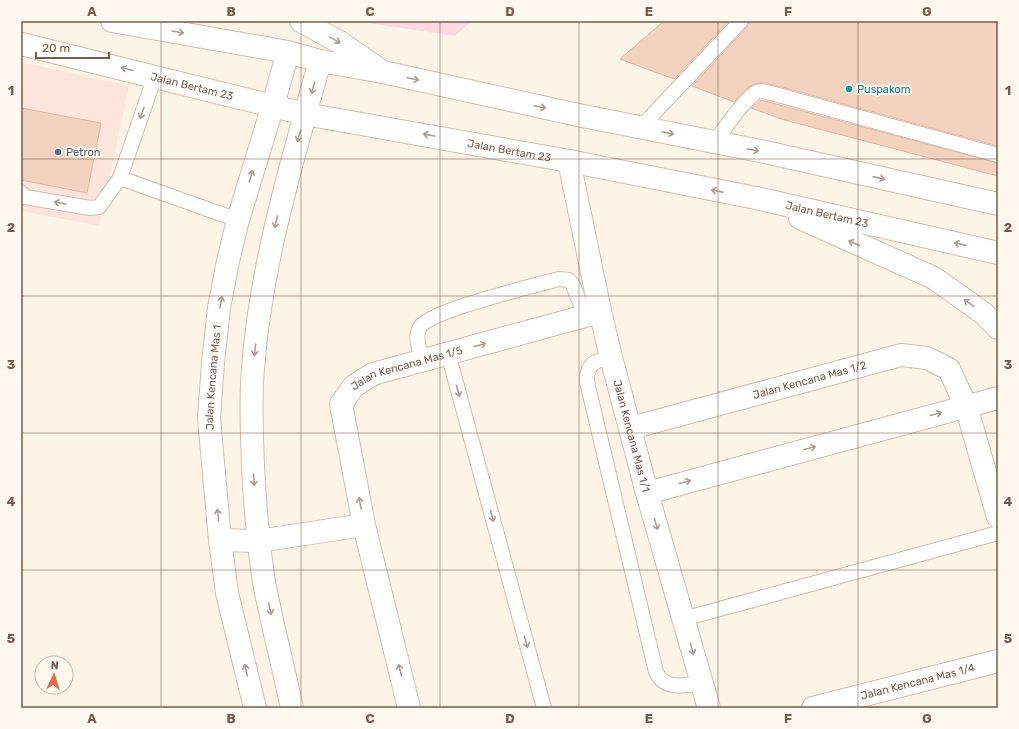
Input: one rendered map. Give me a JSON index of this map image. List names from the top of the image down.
{
  "streets": {
    "street": [
      "Jalan Bertam 23",
      "Jalan Kencana Mas 1/5",
      "Jalan Kencana Mas 1",
      "Jalan Kencana Mas 1/2",
      "Jalan Kencana Mas 1/1",
      "Jalan Kencana Mas 1/4"
    ]
  },
  "crossings": [
    ["Jalan Bertam 23", "Jalan Kencana Mas 1"],
    ["Jalan Bertam 23", "Jalan Kencana Mas 1/1"],
    ["Jalan Kencana Mas 1/5", "Jalan Kencana Mas 1/1"],
    ["Jalan Kencana Mas 1/2", "Jalan Kencana Mas 1/1"]
  ],
  "places": ["Puspakom", "Petron"],
  "scale_bar": "20 m",
  "north": "top",
  "grid": {
    "columns": [
      "A",
      "B",
      "C",
      "D",
      "E",
      "F",
      "G"
    ],
    "rows": [
      "1",
      "2",
      "3",
      "4",
      "5"
    ]
  }
}
